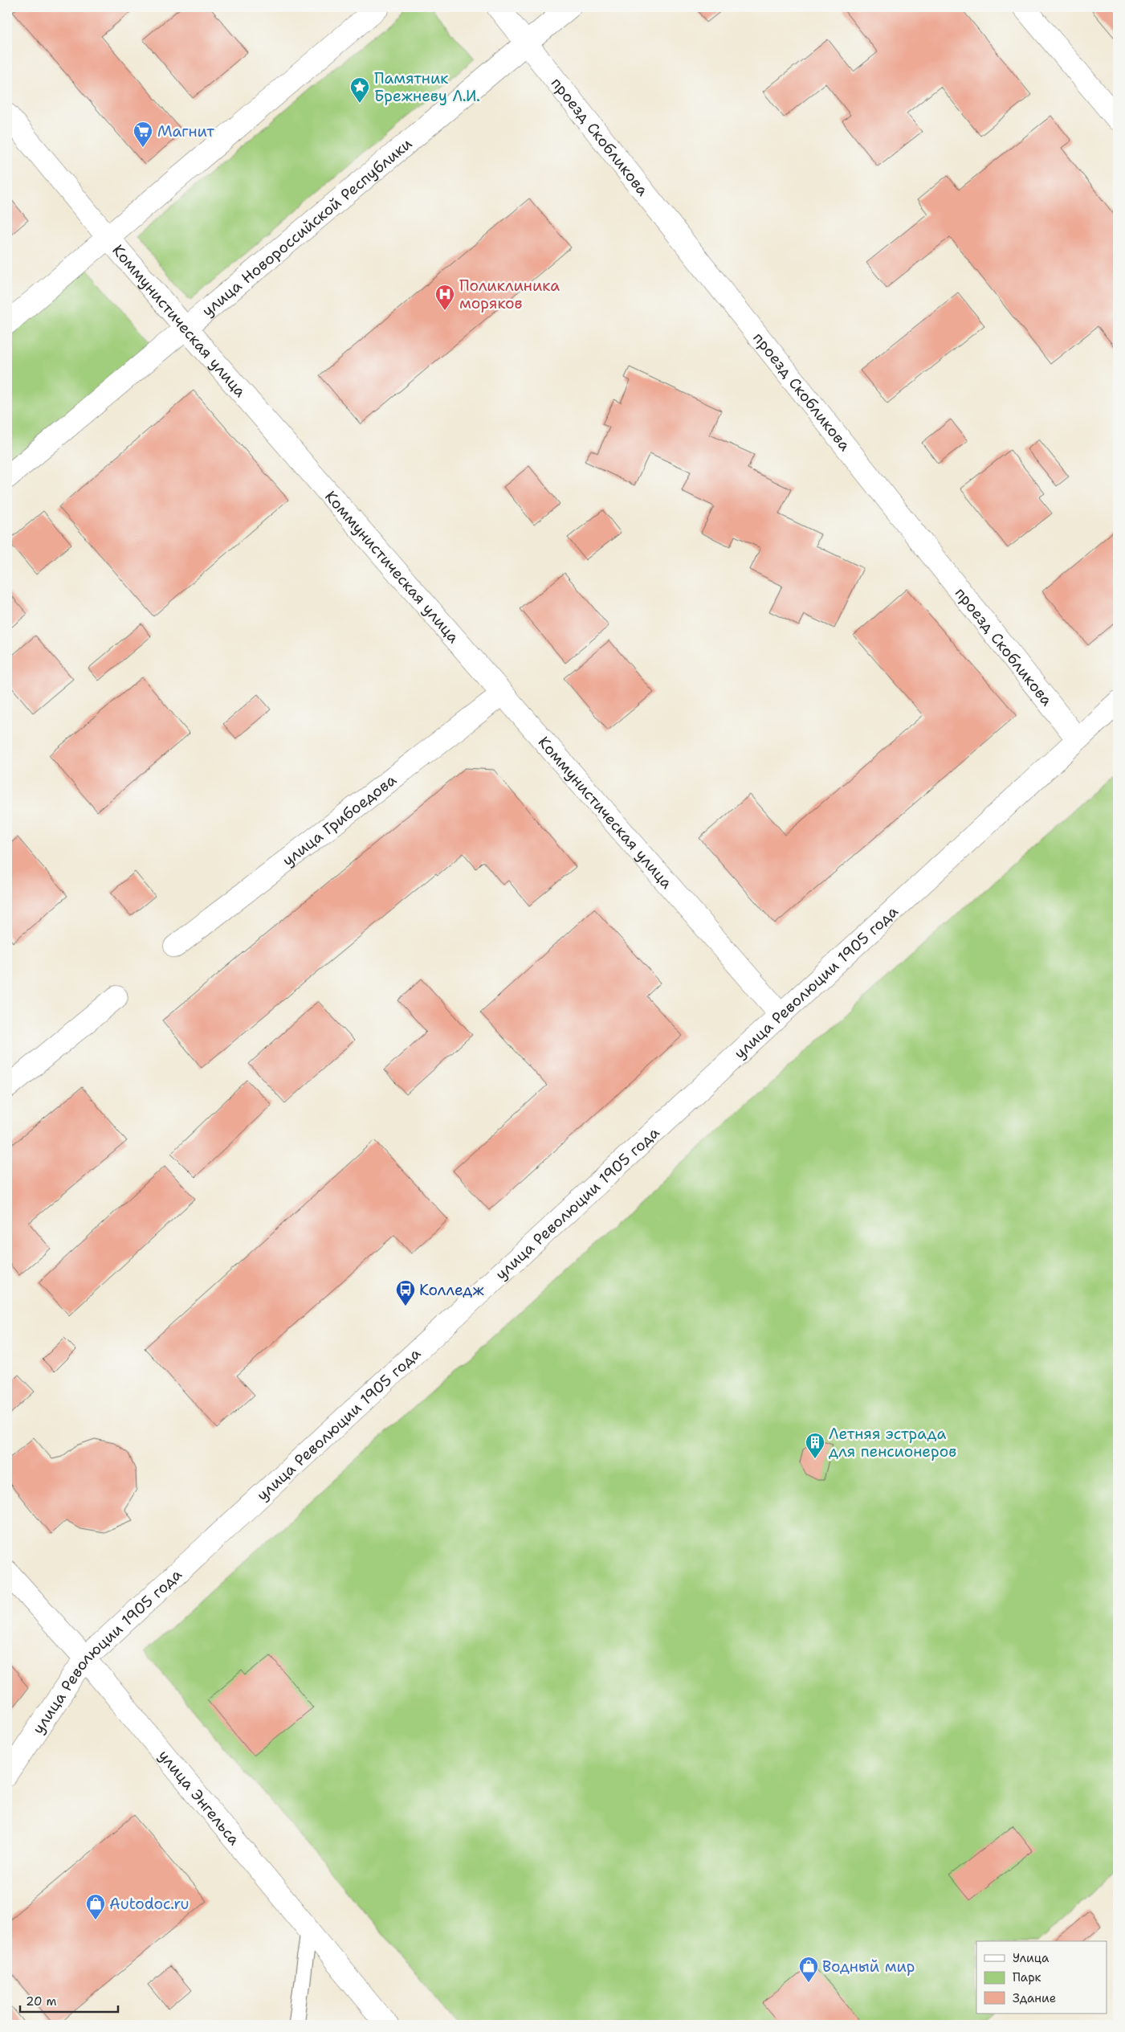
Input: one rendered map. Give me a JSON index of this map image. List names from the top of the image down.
{
  "streets": {
    "street": [
      "проезд Скобликова",
      "улица Новороссийской Республики",
      "Коммунистическая улица",
      "улица Грибоедова",
      "улица Революции 1905 года",
      "улица Энгельса"
    ]
  },
  "crossings": [
    ["проезд Скобликова", "улица Новороссийской Республики"],
    ["проезд Скобликова", "улица Революции 1905 года"],
    ["улица Новороссийской Республики", "Коммунистическая улица"],
    ["Коммунистическая улица", "улица Грибоедова"],
    ["Коммунистическая улица", "улица Революции 1905 года"],
    ["улица Революции 1905 года", "улица Энгельса"]
  ],
  "places": {
    "place": ["Памятник Брежневу Л.И."],
    "supermarket": ["Магнит"],
    "hospital": ["Поликлиника моряков"],
    "bus stop": ["Колледж"],
    "building": ["Летняя эстрада для пенсионеров"],
    "shop": ["Autodoc.ru", "Водный мир"]
  },
  "legend": ["Улица", "Парк", "Здание"],
  "scale_bar": "20 m"
}
